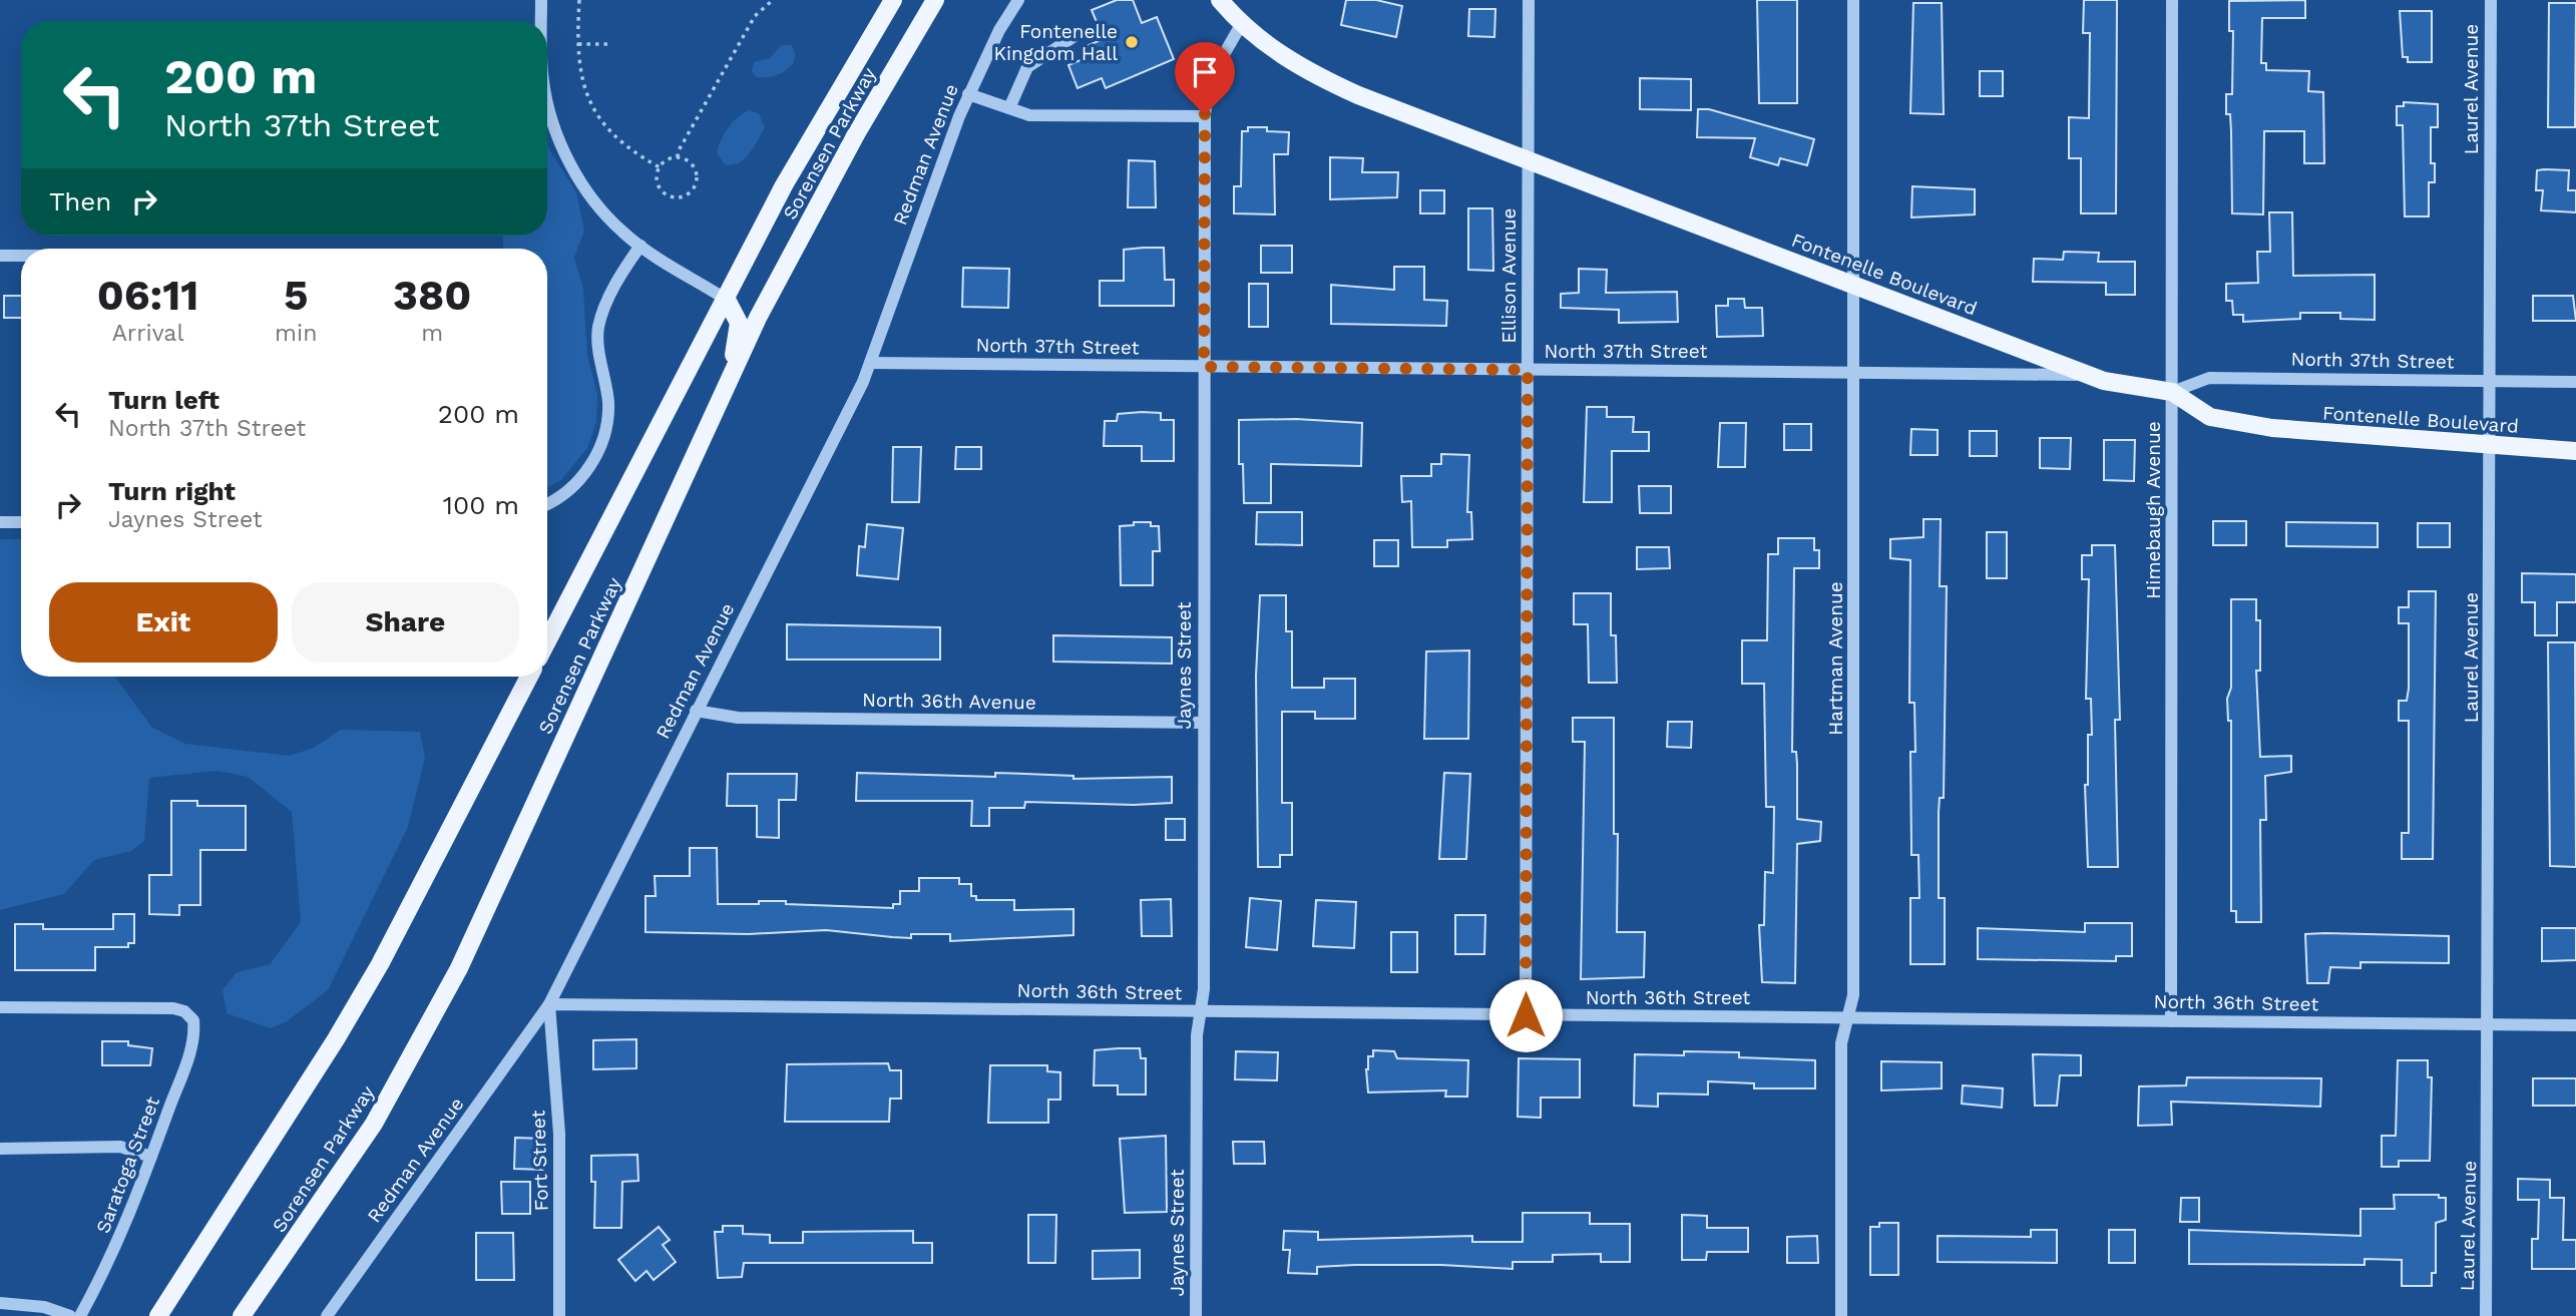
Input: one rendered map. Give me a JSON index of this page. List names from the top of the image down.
{
  "streets": {
    "main road": ["Sorensen Parkway", "Fontenelle Boulevard"],
    "street": [
      "Laurel Avenue",
      "Redman Avenue",
      "Ellison Avenue",
      "North 37th Street",
      "Himebaugh Avenue",
      "Hartman Avenue",
      "Jaynes Street",
      "North 36th Avenue",
      "North 36th Street",
      "Fort Street",
      "Saratoga Street"
    ]
  },
  "crossings": [
    ["Laurel Avenue", "Fontenelle Boulevard"],
    ["Laurel Avenue", "North 37th Street"],
    ["Laurel Avenue", "North 36th Street"],
    ["Redman Avenue", "North 37th Street"],
    ["Redman Avenue", "North 36th Avenue"],
    ["Redman Avenue", "North 36th Street"],
    ["Redman Avenue", "Fort Street"],
    ["Fontenelle Boulevard", "Ellison Avenue"],
    ["Fontenelle Boulevard", "North 37th Street"],
    ["Fontenelle Boulevard", "Himebaugh Avenue"],
    ["Fontenelle Boulevard", "Hartman Avenue"],
    ["Fontenelle Boulevard", "Jaynes Street"],
    ["Ellison Avenue", "North 37th Street"],
    ["Ellison Avenue", "North 36th Street"],
    ["North 37th Street", "Himebaugh Avenue"],
    ["North 37th Street", "Hartman Avenue"],
    ["North 37th Street", "Jaynes Street"],
    ["Himebaugh Avenue", "North 36th Street"],
    ["Hartman Avenue", "North 36th Street"],
    ["Jaynes Street", "North 36th Avenue"],
    ["Jaynes Street", "North 36th Street"],
    ["North 36th Street", "Fort Street"]
  ],
  "places": ["Fontenelle Kingdom Hall"],
  "page": {
    "turn": ["200 m", "North 37th Street"],
    "then": "Then",
    "eta": [
      "06:11",
      "Arrival",
      "5",
      "min",
      "380",
      "m"
    ],
    "list": [
      {
        "name": "Turn left",
        "note": "North 37th Street",
        "value": "200 m"
      },
      {
        "name": "Turn right",
        "note": "Jaynes Street",
        "value": "100 m"
      }
    ],
    "buttons": ["Exit", "Share"]
  }
}
